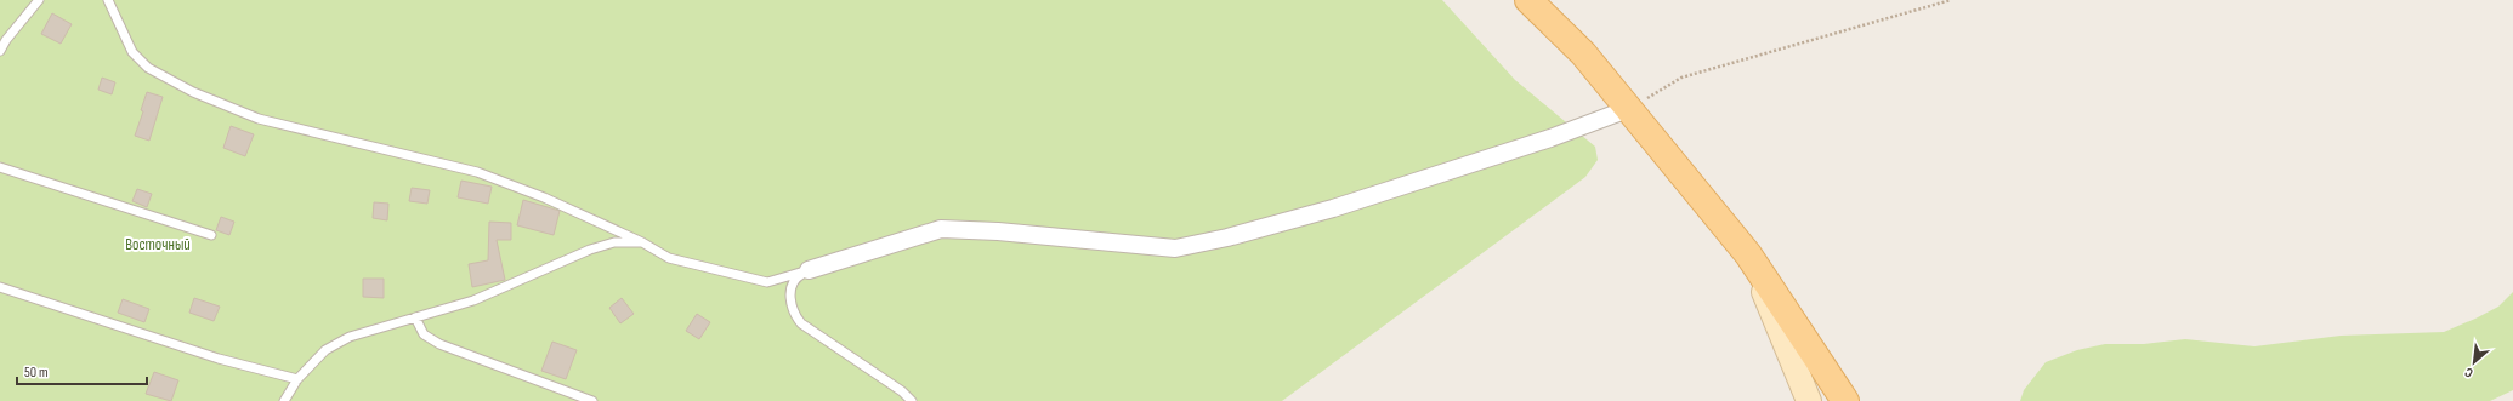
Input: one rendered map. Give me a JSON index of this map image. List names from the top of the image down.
{
  "parks": ["Восточный"],
  "scale_bar": "50 m",
  "north": "bottom left"
}
